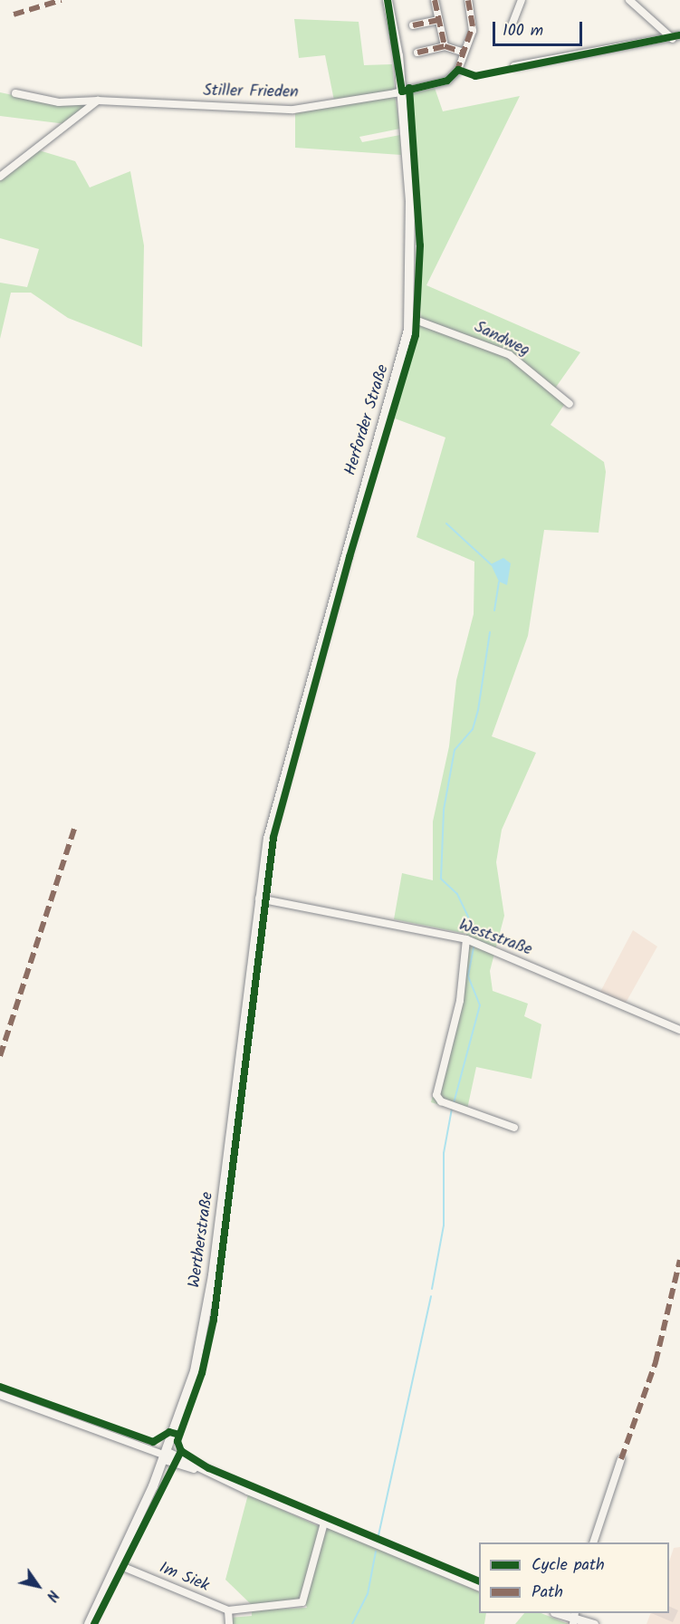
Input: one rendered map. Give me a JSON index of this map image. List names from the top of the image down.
{
  "streets": {
    "main road": ["Herforder Straße", "Wertherstraße"],
    "street": [
      "Stiller Frieden",
      "Sandweg",
      "Weststraße",
      "Im Siek"
    ]
  },
  "crossings": [
    ["Stiller Frieden", "Herforder Straße"],
    ["Sandweg", "Herforder Straße"],
    ["Herforder Straße", "Wertherstraße"],
    ["Weststraße", "Wertherstraße"],
    ["Wertherstraße", "Im Siek"]
  ],
  "legend": ["Cycle path", "Path"],
  "scale_bar": "100 m",
  "north": "bottom right"
}
